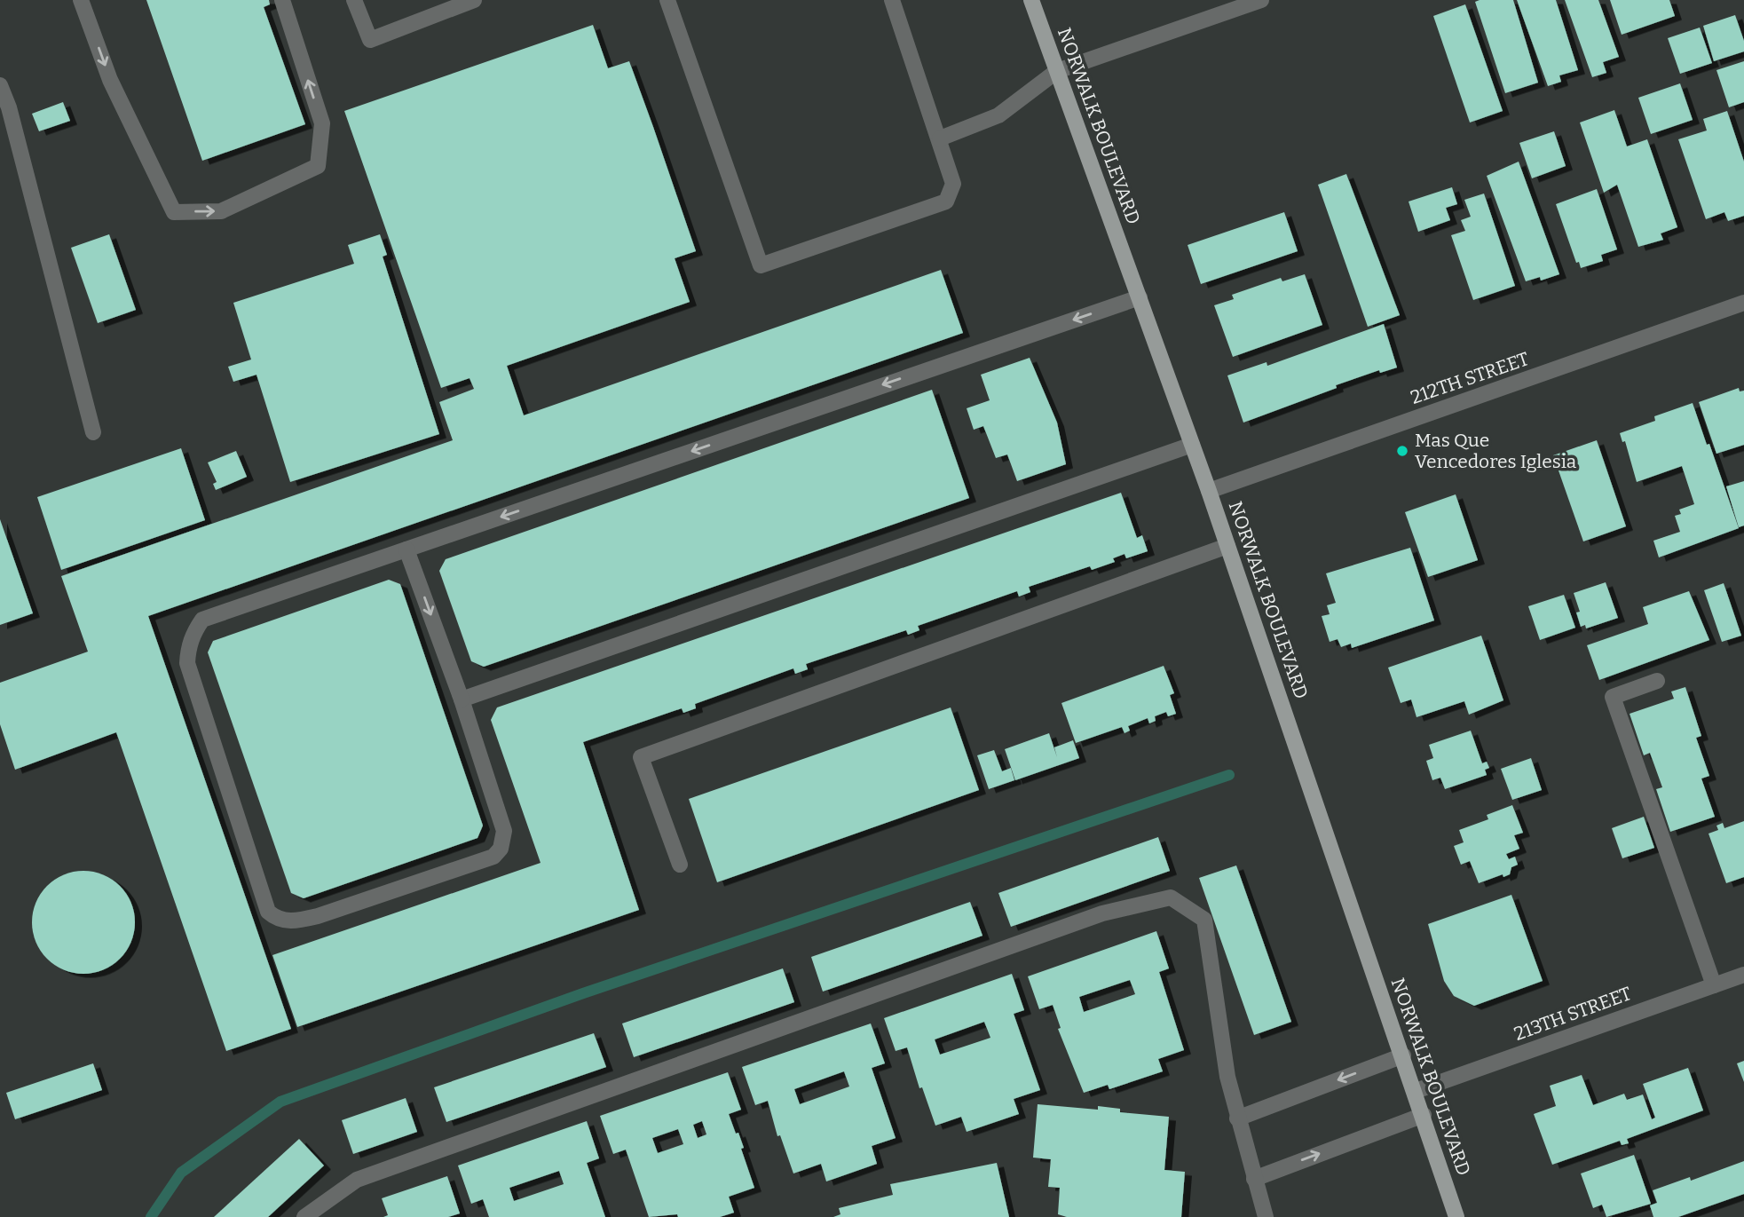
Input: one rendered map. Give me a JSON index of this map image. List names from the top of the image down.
{
  "streets": {
    "main road": ["NORWALK BOULEVARD"],
    "street": ["212TH STREET", "213TH STREET"]
  },
  "crossings": [
    ["NORWALK BOULEVARD", "212TH STREET"],
    ["NORWALK BOULEVARD", "213TH STREET"]
  ],
  "places": ["Mas Que Vencedores Iglesia"]
}
